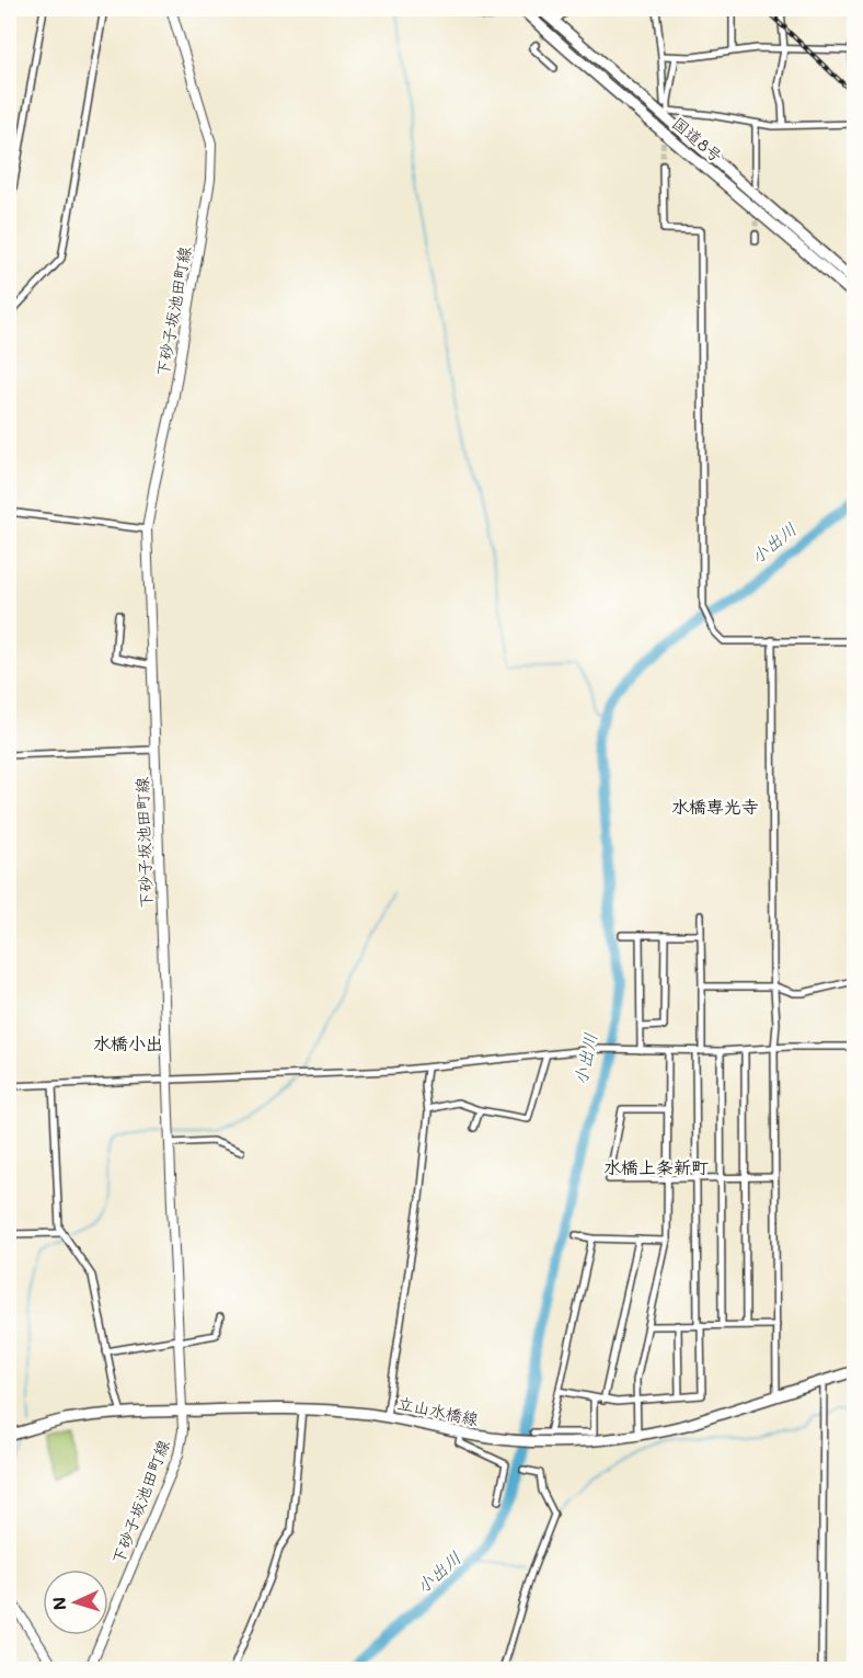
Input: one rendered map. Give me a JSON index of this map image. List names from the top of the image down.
{
  "streets": {
    "main road": ["国道8号", "下砂子坂池田町線", "立山水橋線"]
  },
  "crossings": [
    ["下砂子坂池田町線", "立山水橋線"]
  ],
  "districts": ["水橋専光寺", "水橋小出", "水橋上条新町"],
  "water": ["小出川"],
  "north": "left"
}
